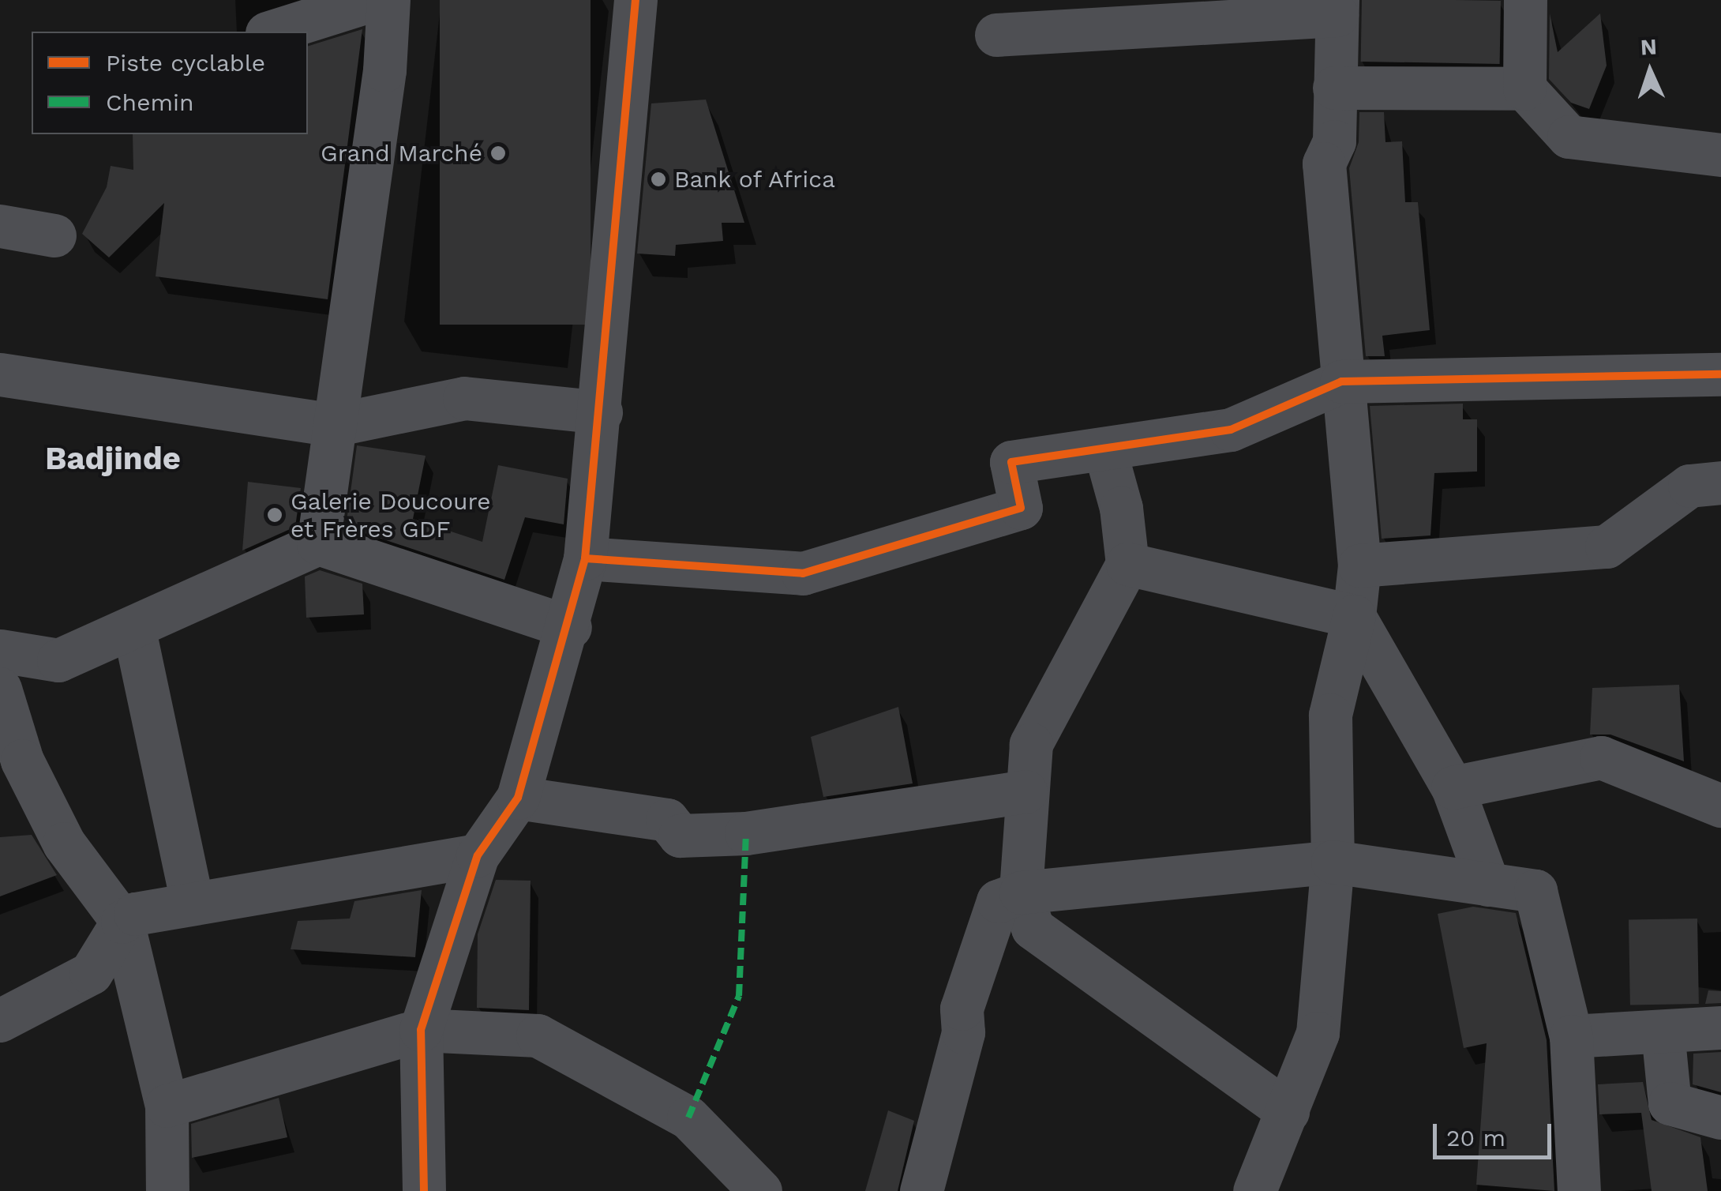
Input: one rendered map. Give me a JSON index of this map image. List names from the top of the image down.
{
  "districts": ["Badjinde"],
  "places": ["Grand Marché", "Bank of Africa", "Galerie Doucoure et Frères GDF"],
  "legend": ["Piste cyclable", "Chemin"],
  "scale_bar": "20 m",
  "north": "top"
}
